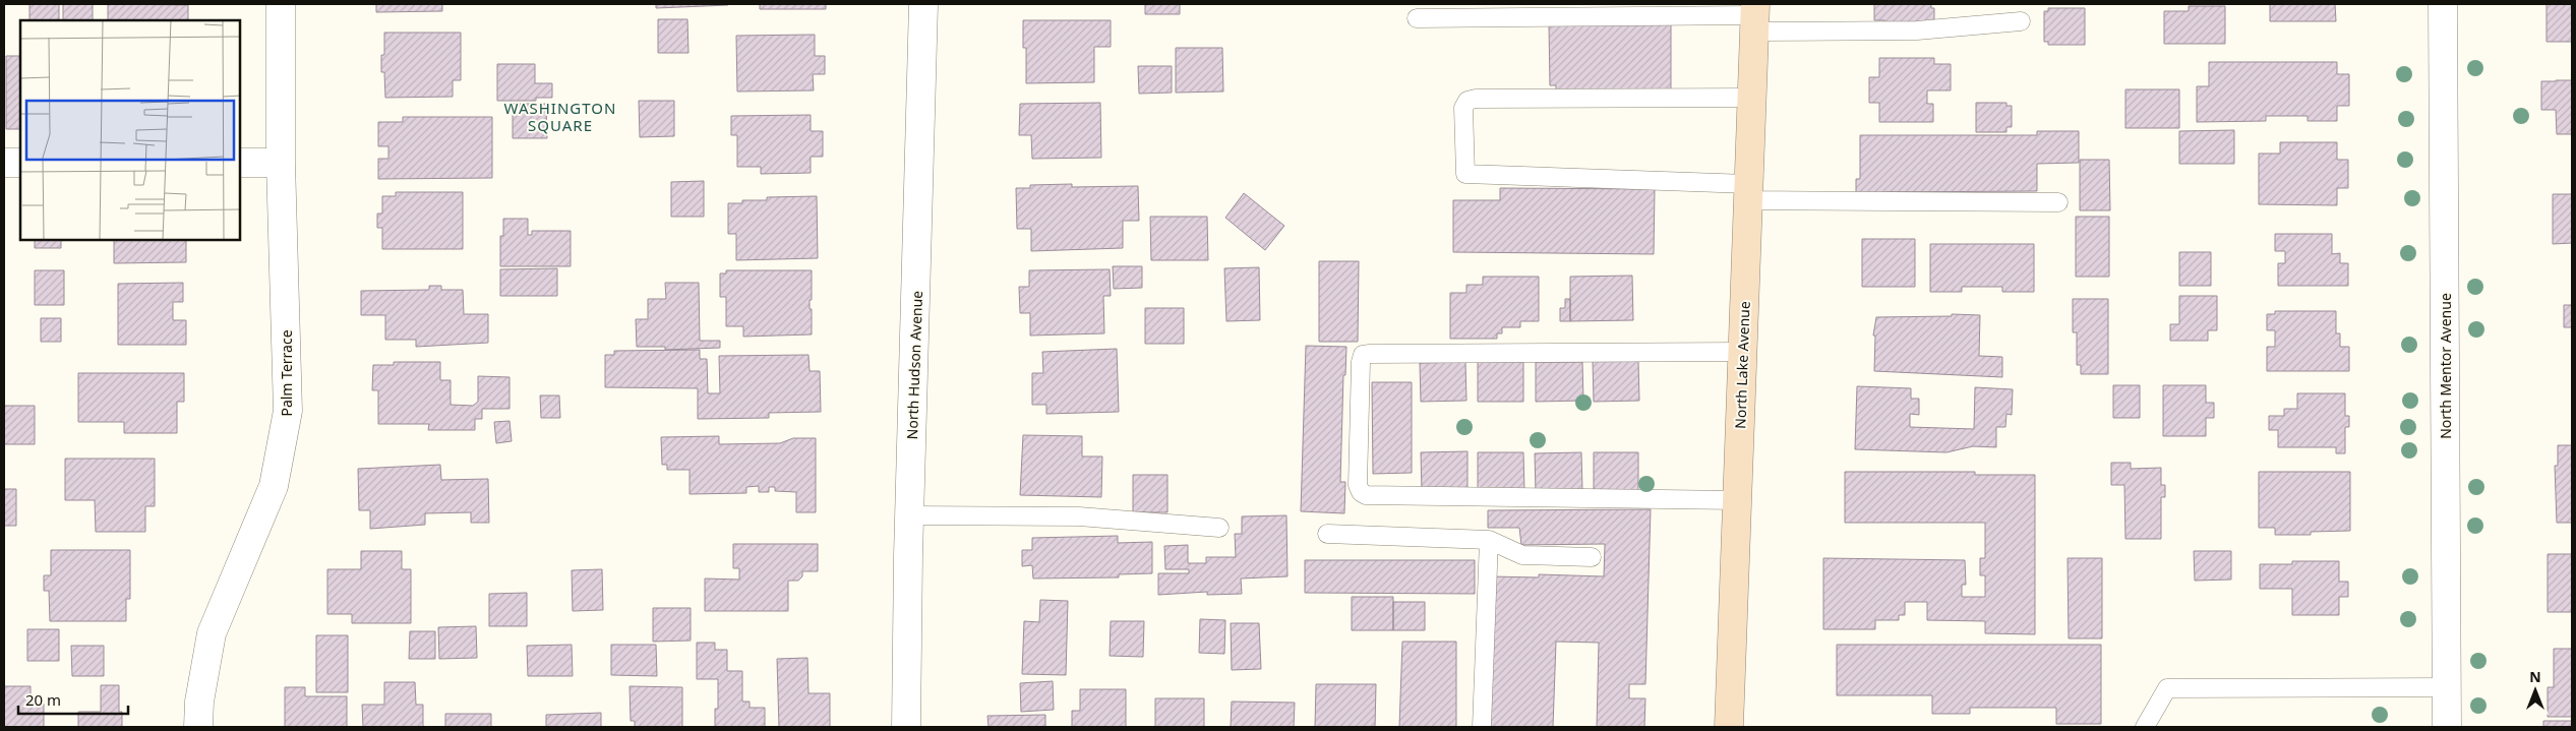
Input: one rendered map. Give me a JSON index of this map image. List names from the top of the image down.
{
  "streets": {
    "main road": ["North Lake Avenue"],
    "street": ["North Hudson Avenue", "North Mentor Avenue", "Palm Terrace"]
  },
  "districts": ["WASHINGTON SQUARE"],
  "scale_bar": "20 m",
  "north": "top"
}
